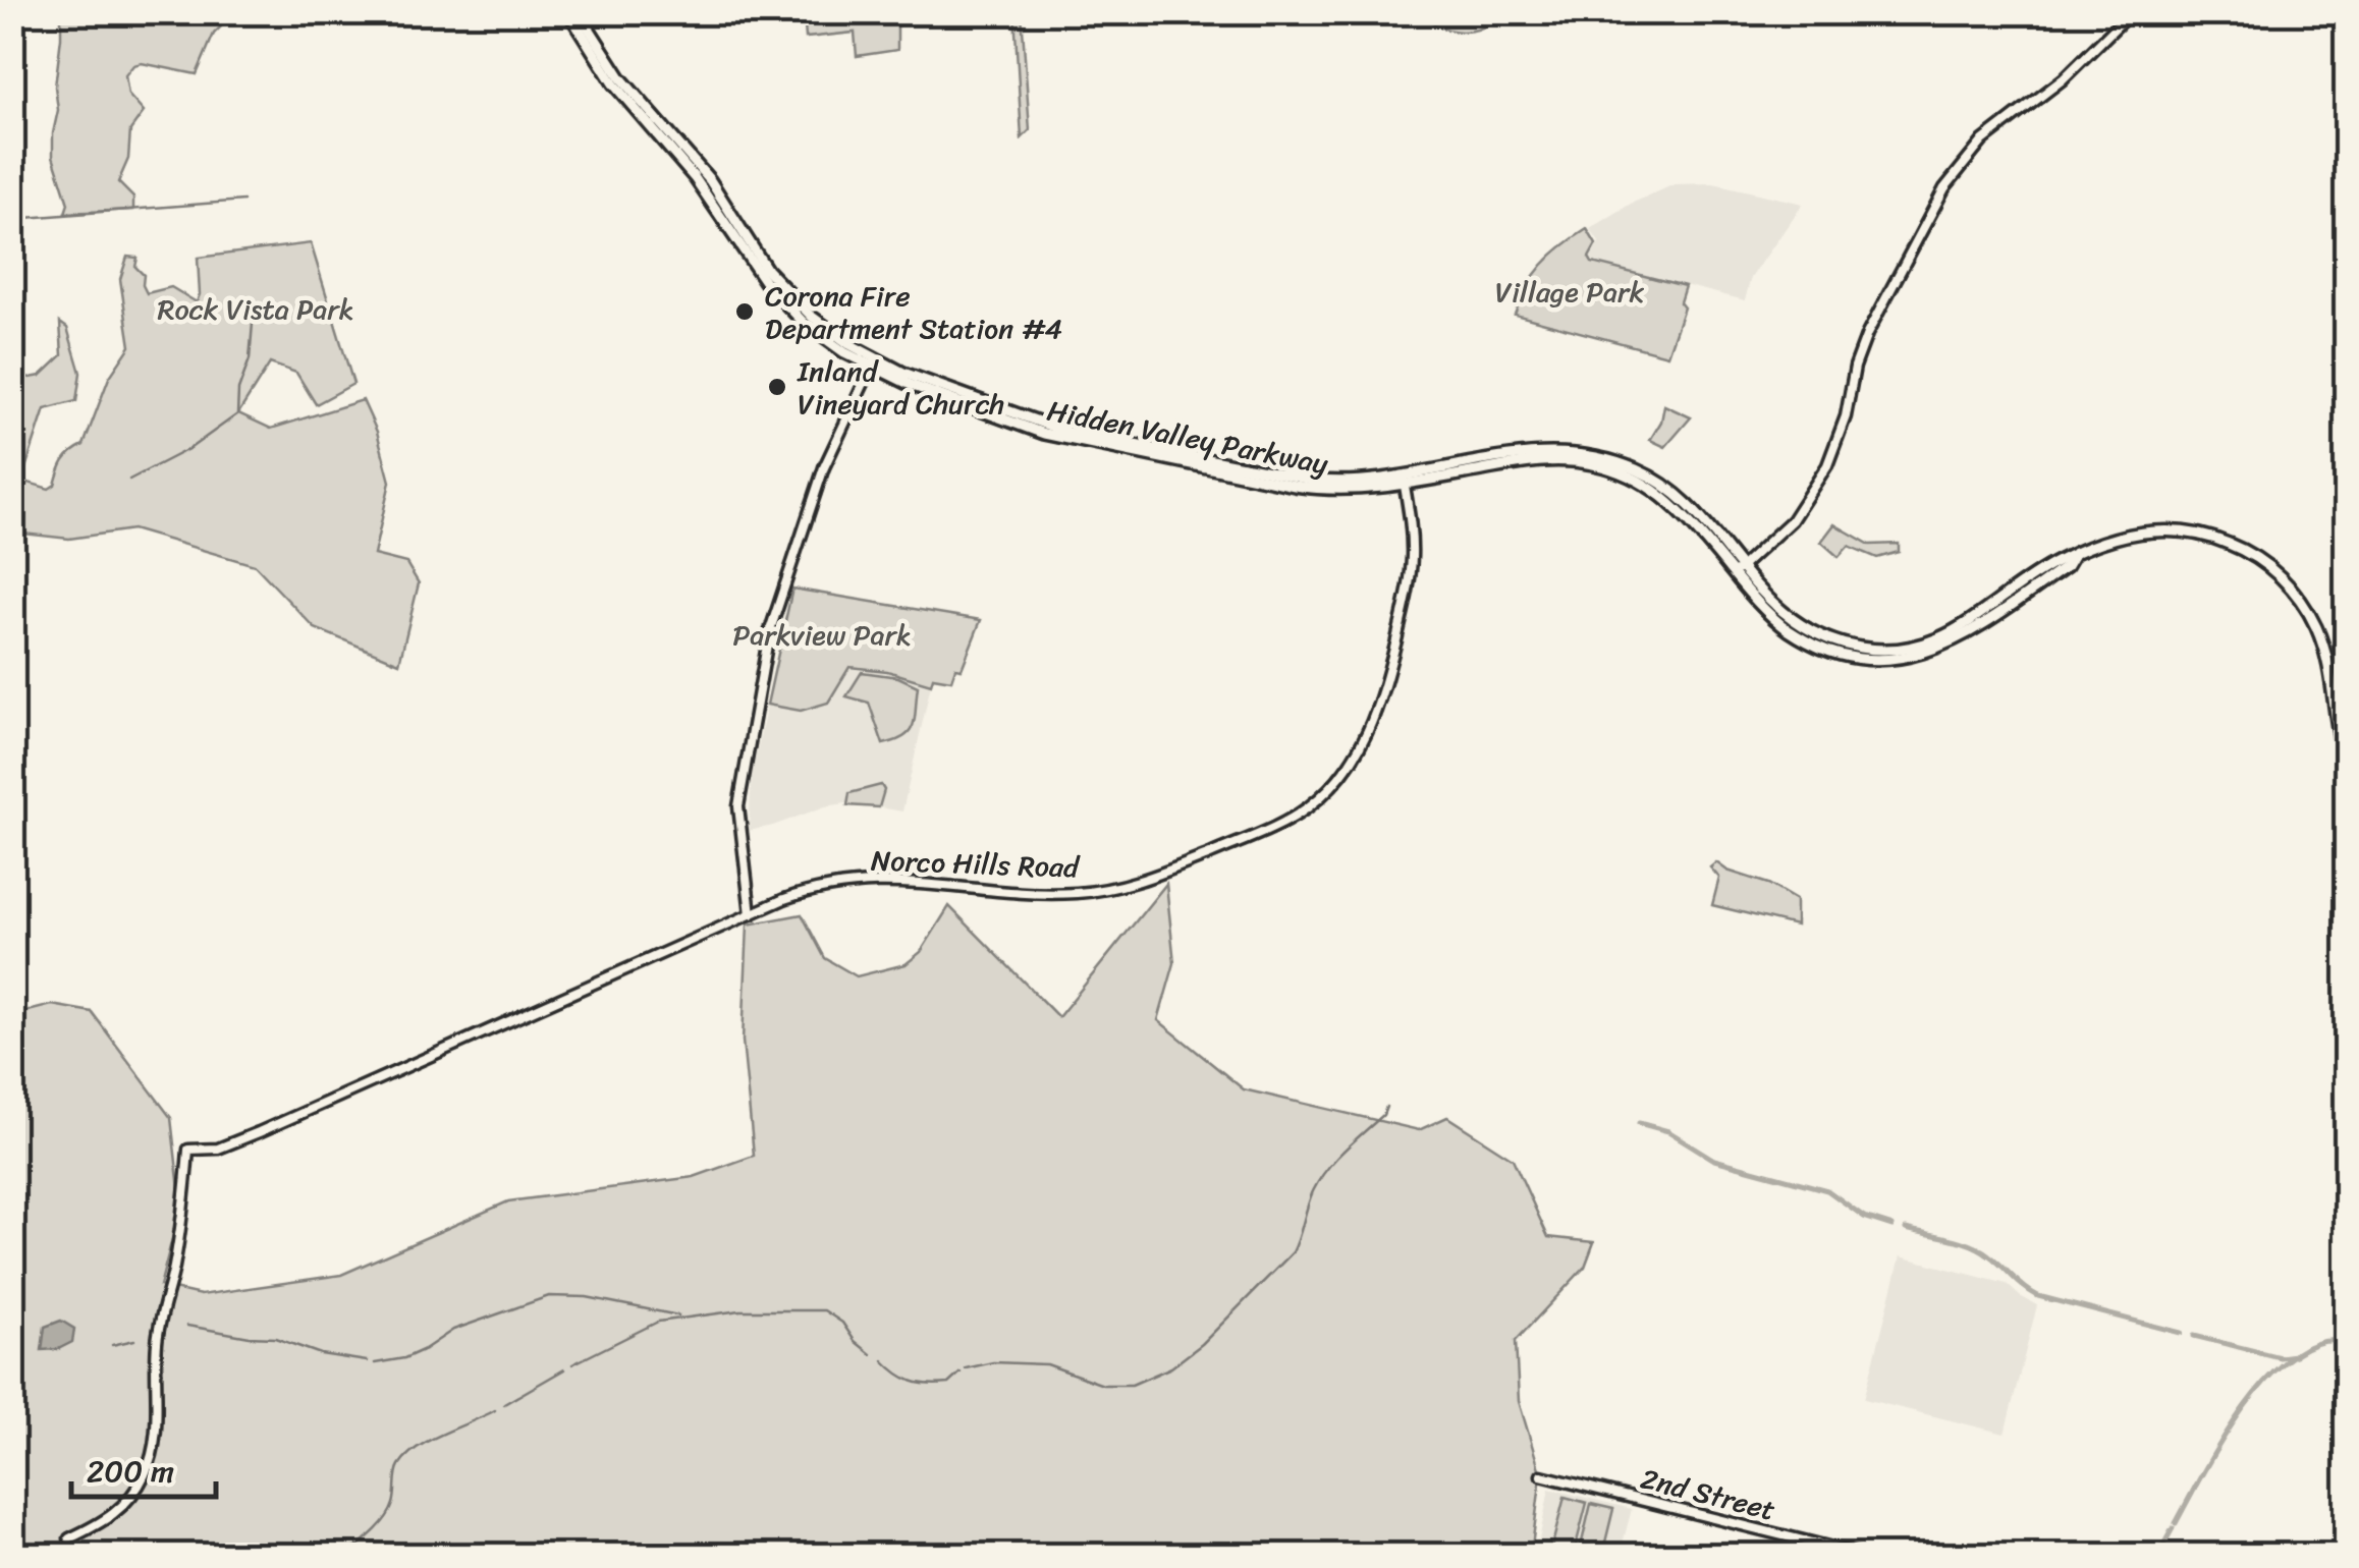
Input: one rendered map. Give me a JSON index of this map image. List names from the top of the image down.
{
  "streets": {
    "main road": ["Hidden Valley Parkway"],
    "street": ["Norco Hills Road", "2nd Street"]
  },
  "crossings": [
    ["Hidden Valley Parkway", "Norco Hills Road"]
  ],
  "parks": ["Village Park", "Rock Vista Park", "Parkview Park"],
  "places": ["Corona Fire Department Station #4", "Inland Vineyard Church"],
  "scale_bar": "200 m"
}
